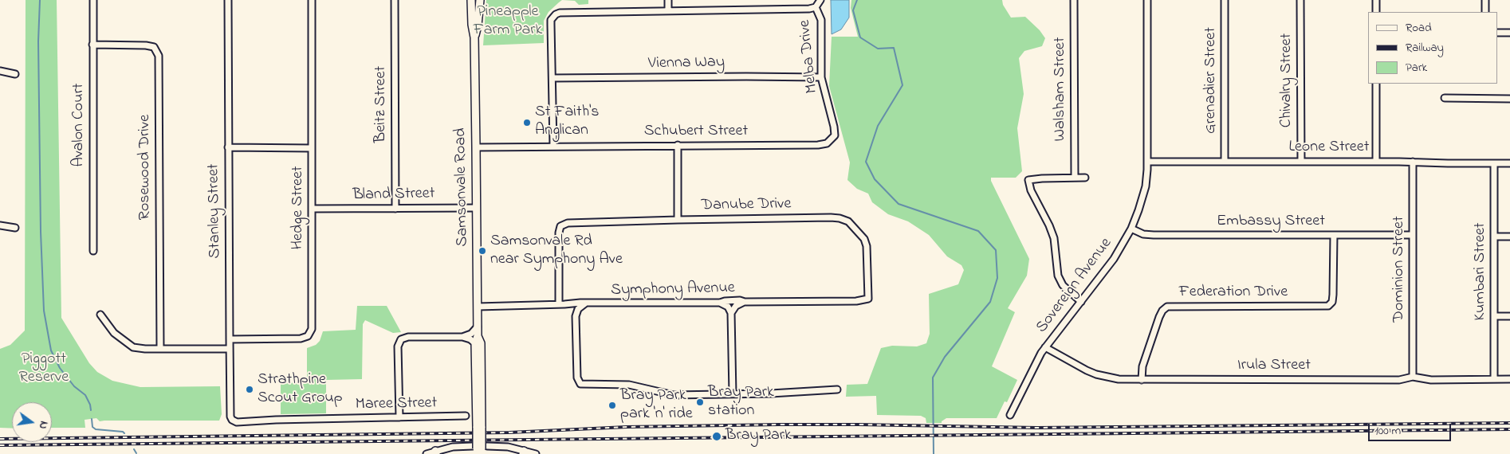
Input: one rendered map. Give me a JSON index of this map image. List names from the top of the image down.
{
  "streets": {
    "main road": ["Samsonvale Road"],
    "street": [
      "Melba Drive",
      "Vienna Way",
      "Grenadier Street",
      "Chivalry Street",
      "Walsham Street",
      "Beitz Street",
      "Avalon Court",
      "Schubert Street",
      "Leone Street",
      "Rosewood Drive",
      "Bland Street",
      "Danube Drive",
      "Hedge Street",
      "Stanley Street",
      "Embassy Street",
      "Dominion Street",
      "Kumbari Street",
      "Sovereign Avenue",
      "Symphony Avenue",
      "Federation Drive",
      "Irula Street",
      "Maree Street"
    ]
  },
  "crossings": [
    ["Melba Drive", "Vienna Way"],
    ["Melba Drive", "Schubert Street"],
    ["Grenadier Street", "Leone Street"],
    ["Chivalry Street", "Leone Street"],
    ["Beitz Street", "Bland Street"],
    ["Avalon Court", "Rosewood Drive"],
    ["Schubert Street", "Samsonvale Road"],
    ["Leone Street", "Dominion Street"],
    ["Leone Street", "Kumbari Street"],
    ["Leone Street", "Sovereign Avenue"],
    ["Samsonvale Road", "Bland Street"],
    ["Samsonvale Road", "Symphony Avenue"],
    ["Bland Street", "Hedge Street"],
    ["Danube Drive", "Symphony Avenue"],
    ["Hedge Street", "Stanley Street"],
    ["Stanley Street", "Maree Street"],
    ["Embassy Street", "Dominion Street"],
    ["Embassy Street", "Sovereign Avenue"],
    ["Embassy Street", "Federation Drive"],
    ["Dominion Street", "Irula Street"],
    ["Kumbari Street", "Irula Street"],
    ["Sovereign Avenue", "Irula Street"],
    ["Federation Drive", "Irula Street"]
  ],
  "parks": ["Pineapple Farm Park", "Piggott Reserve"],
  "places": [
    "St Faith's Anglican",
    "Samsonvale Rd near Symphony Ave",
    "Strathpine Scout Group",
    "Bray Park station",
    "Bray Park park 'n' ride",
    "Bray Park"
  ],
  "legend": ["Road", "Railway", "Park"],
  "scale_bar": "100 m",
  "north": "right"
}
